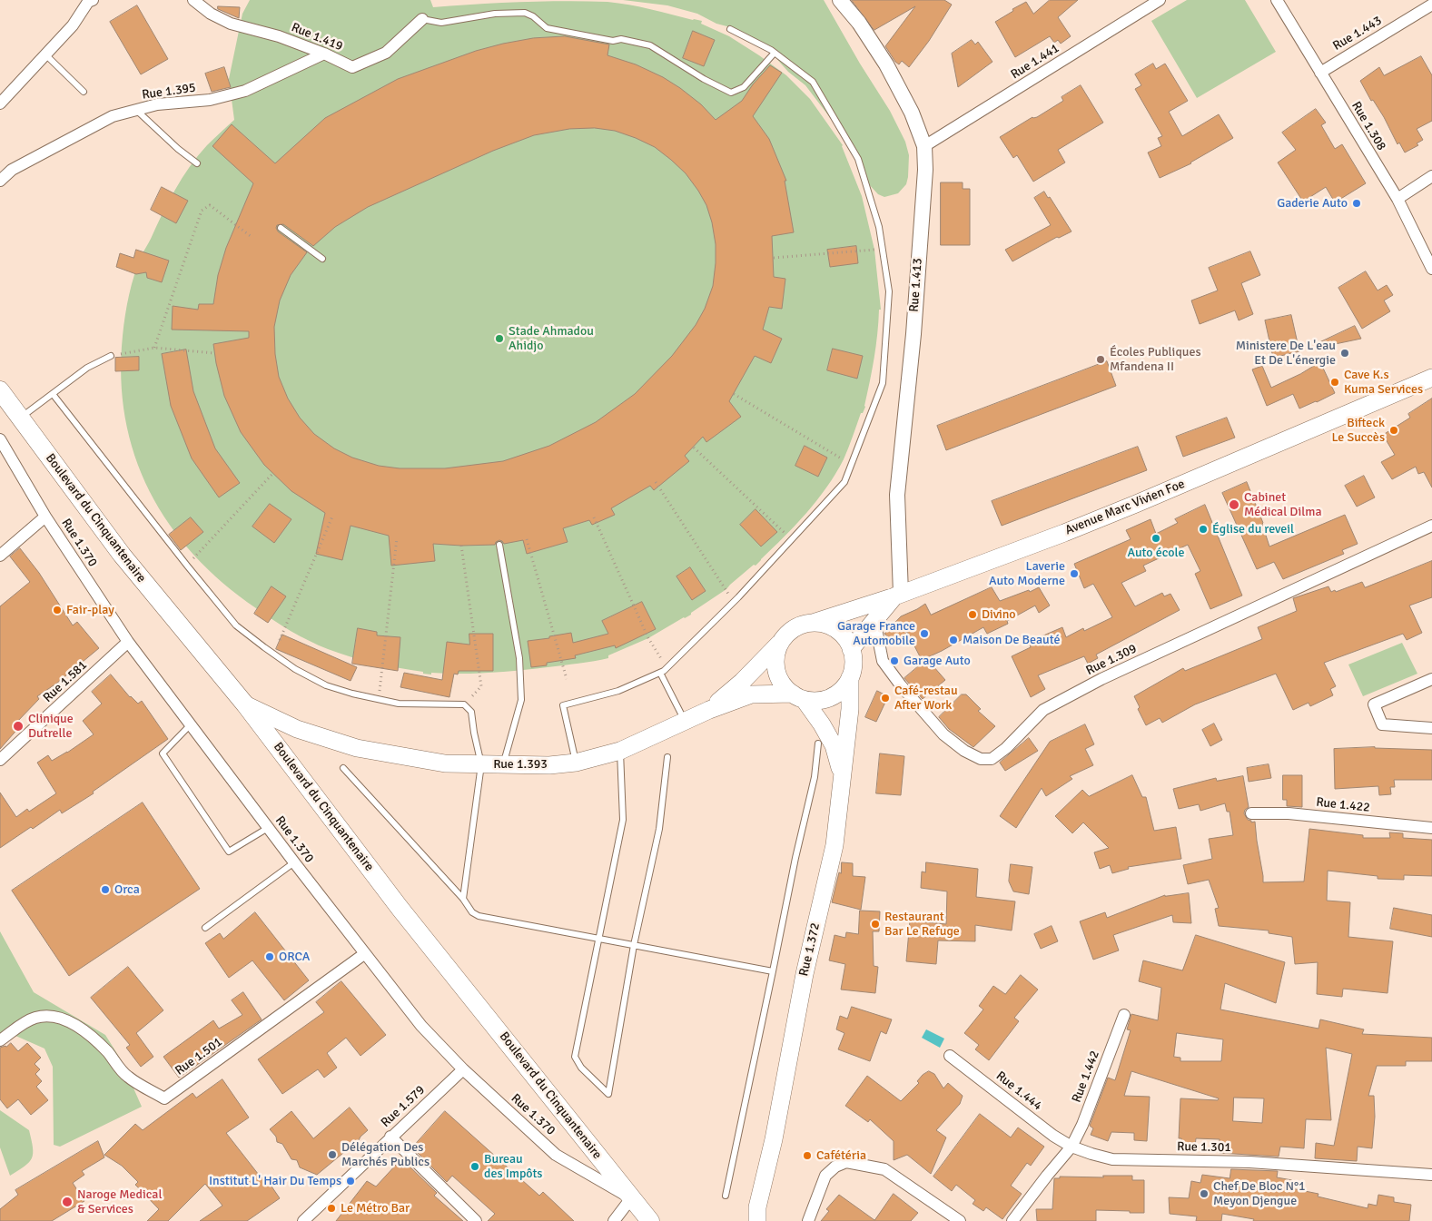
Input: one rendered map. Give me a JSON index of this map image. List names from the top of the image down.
{
  "streets": {
    "main road": [
      "Avenue Marc Vivien Foe",
      "Boulevard du Cinquantenaire",
      "Rue 1.393",
      "Rue 1.372"
    ],
    "street": [
      "Rue 1.443",
      "Rue 1.419",
      "Rue 1.441",
      "Rue 1.395",
      "Rue 1.308",
      "Rue 1.413",
      "Rue 1.370",
      "Rue 1.309",
      "Rue 1.581",
      "Rue 1.422",
      "Rue 1.501",
      "Rue 1.442",
      "Rue 1.444",
      "Rue 1.579",
      "Rue 1.301"
    ]
  },
  "crossings": [
    ["Rue 1.443", "Rue 1.308"],
    ["Rue 1.419", "Rue 1.395"],
    ["Rue 1.441", "Rue 1.413"],
    ["Rue 1.413", "Avenue Marc Vivien Foe"],
    ["Avenue Marc Vivien Foe", "Rue 1.393"],
    ["Avenue Marc Vivien Foe", "Rue 1.372"],
    ["Boulevard du Cinquantenaire", "Rue 1.370"],
    ["Boulevard du Cinquantenaire", "Rue 1.393"],
    ["Rue 1.370", "Rue 1.581"],
    ["Rue 1.370", "Rue 1.501"],
    ["Rue 1.370", "Rue 1.579"],
    ["Rue 1.393", "Rue 1.372"],
    ["Rue 1.442", "Rue 1.444"],
    ["Rue 1.442", "Rue 1.301"],
    ["Rue 1.444", "Rue 1.301"]
  ],
  "places": [
    "Gaderie Auto",
    "Stade Ahmadou Ahidjo",
    "Ministere De L'eau Et De L'énergie",
    "Écoles Publiques Mfandena II",
    "Cave K.s Kuma Services",
    "Bifteck Le Succès",
    "Cabinet Médical Dilma",
    "Église du reveil",
    "Auto école",
    "Laverie Auto Moderne",
    "Fair-play",
    "Divino",
    "Garage France Automobile",
    "Maison De Beauté",
    "Garage Auto",
    "Café-restau After Work",
    "Clinique Dutrelle",
    "Orca",
    "Restaurant Bar Le Refuge",
    "ORCA",
    "Délégation Des Marchés Publics",
    "Cafétéria",
    "Bureau des Impôts",
    "Institut L' Hair Du Temps",
    "Chef De Bloc N°1 Meyon Djengue",
    "Naroge Medical & Services",
    "Le Métro Bar"
  ]
}
